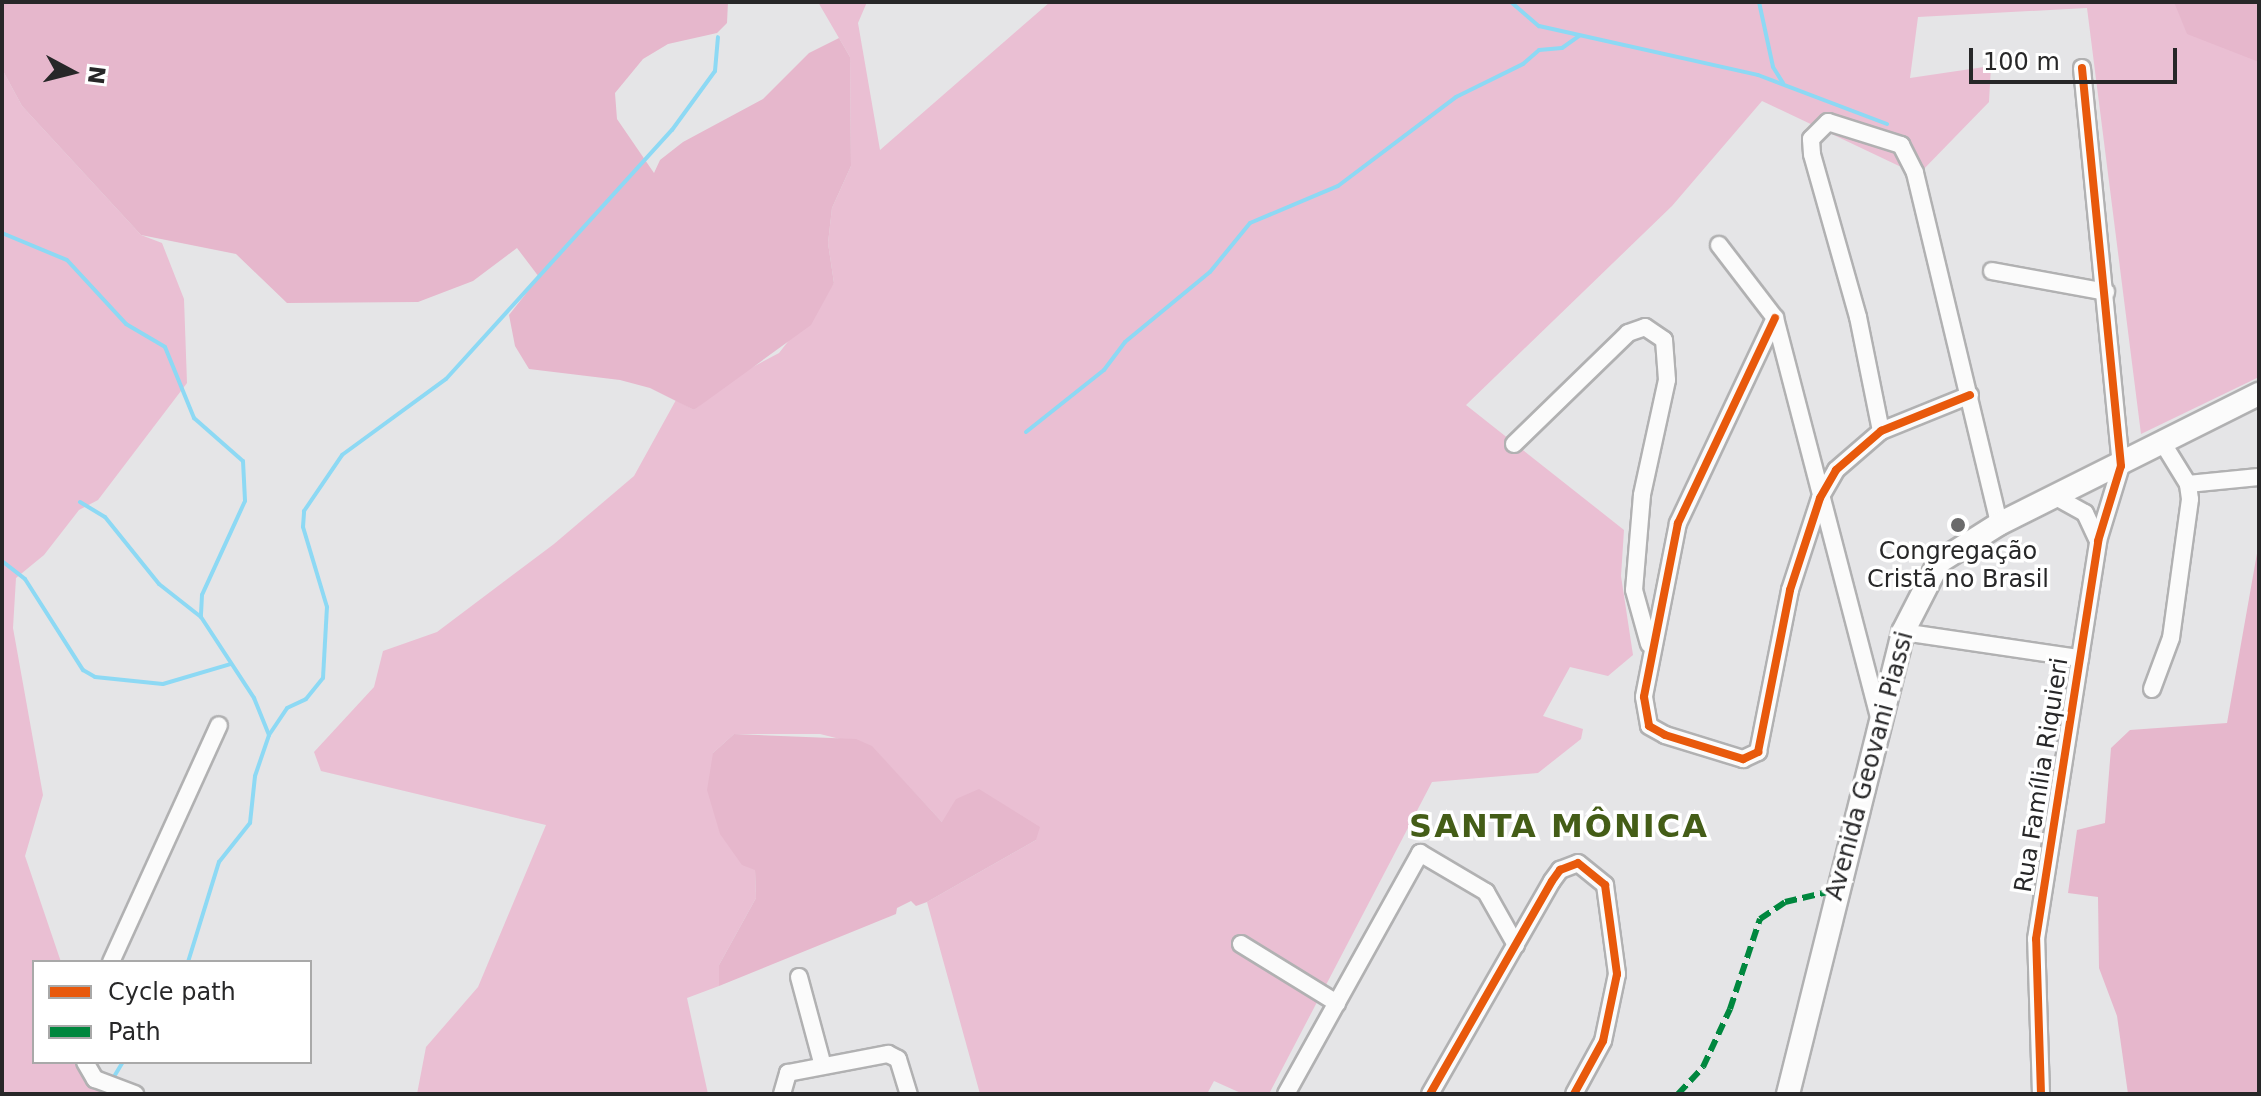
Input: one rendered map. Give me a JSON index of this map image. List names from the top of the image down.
{
  "streets": {
    "main road": ["Avenida Geovani Piassi"],
    "street": ["Rua Família Riquieri"]
  },
  "crossings": [
    ["Avenida Geovani Piassi", "Rua Família Riquieri"]
  ],
  "districts": ["SANTA MÔNICA"],
  "places": ["Congregação Cristã no Brasil"],
  "legend": ["Cycle path", "Path"],
  "scale_bar": "100 m",
  "north": "right"
}
